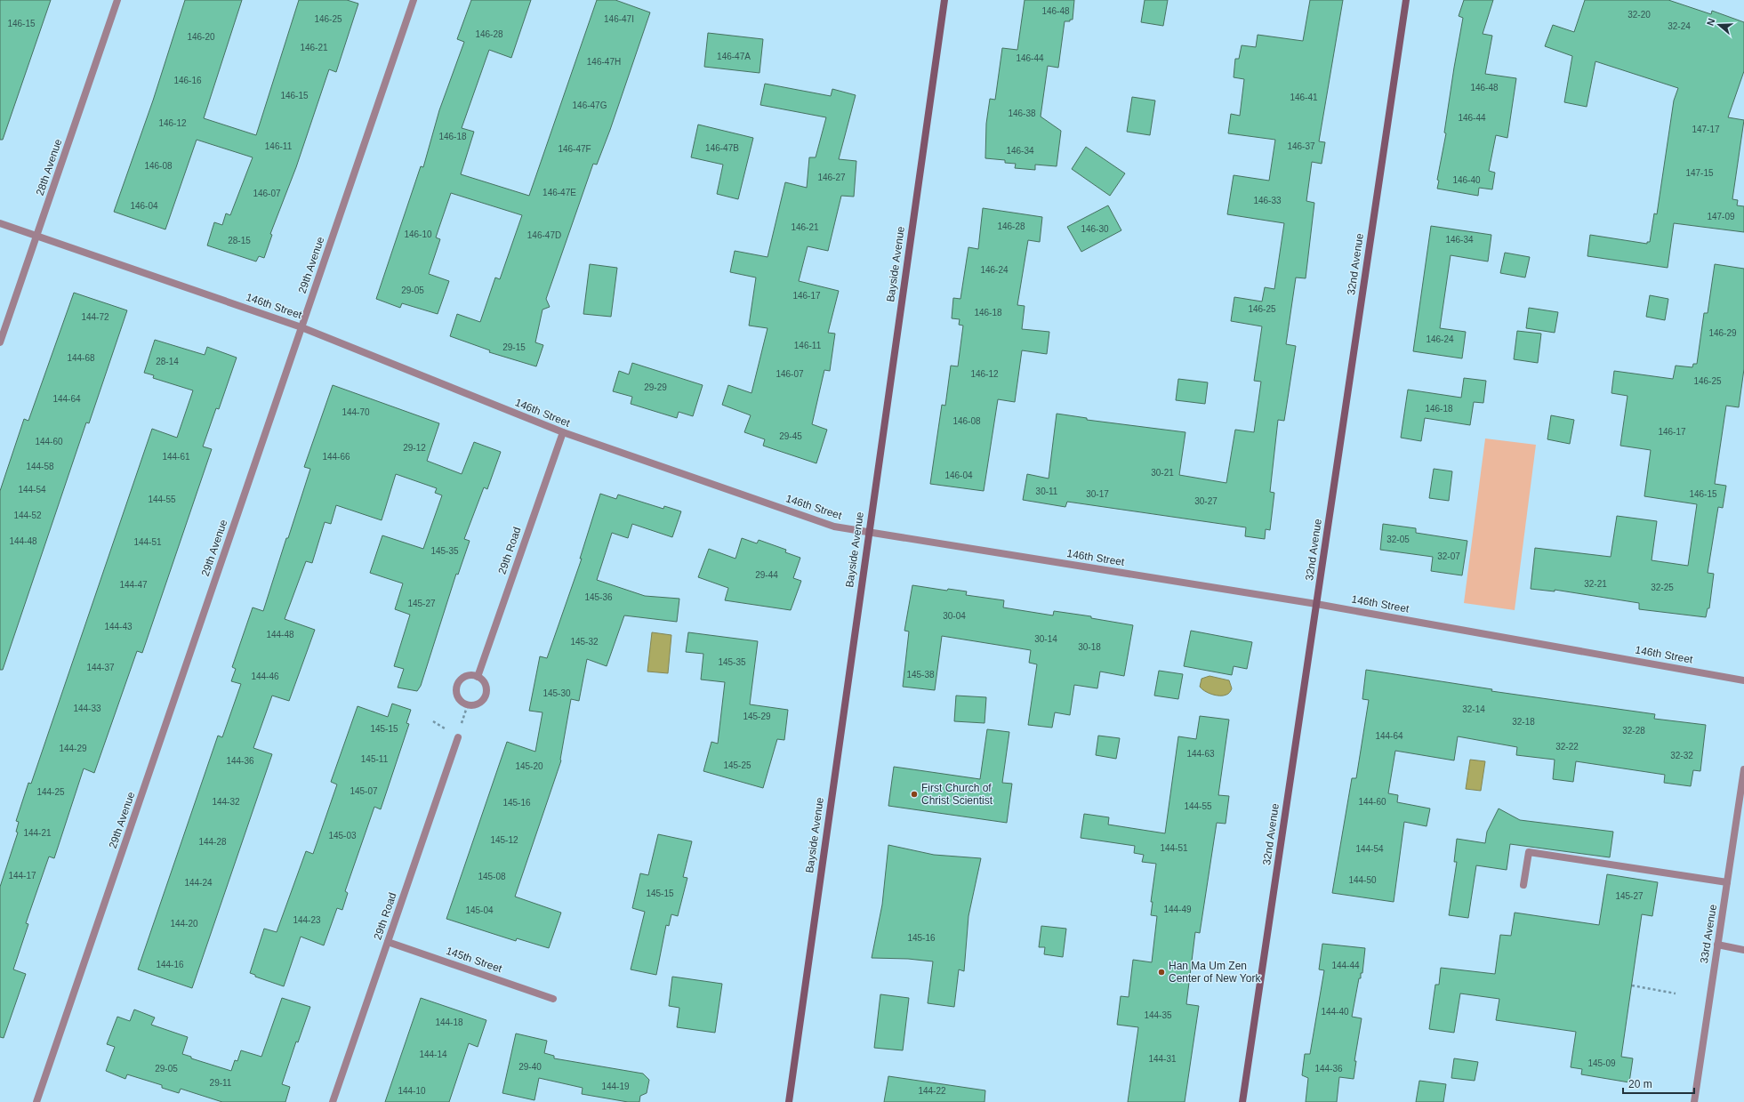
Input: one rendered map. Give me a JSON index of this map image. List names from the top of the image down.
{
  "streets": {
    "street": [
      "28th Avenue",
      "Bayside Avenue",
      "32nd Avenue",
      "29th Avenue",
      "146th Street",
      "29th Road",
      "33rd Avenue",
      "145th Street"
    ]
  },
  "crossings": [
    ["28th Avenue", "146th Street"],
    ["Bayside Avenue", "146th Street"],
    ["32nd Avenue", "146th Street"],
    ["29th Avenue", "146th Street"],
    ["146th Street", "29th Road"],
    ["29th Road", "145th Street"]
  ],
  "places": ["First Church of Christ Scientist", "Han Ma Um Zen Center of New York"],
  "house_numbers": [
    "146-48",
    "32-20",
    "146-25",
    "146-47I",
    "146-15",
    "32-24",
    "146-28",
    "146-20",
    "146-21",
    "146-47A",
    "146-44",
    "146-47H",
    "146-16",
    "146-48",
    "146-15",
    "146-41",
    "146-47G",
    "146-38",
    "146-44",
    "146-12",
    "147-17",
    "146-18",
    "146-11",
    "146-37",
    "146-47B",
    "146-47F",
    "146-34",
    "146-08",
    "147-15",
    "146-27",
    "146-40",
    "146-47E",
    "146-07",
    "146-33",
    "146-04",
    "147-09",
    "146-28",
    "146-21",
    "146-30",
    "146-10",
    "146-47D",
    "146-34",
    "28-15",
    "146-24",
    "29-05",
    "146-17",
    "146-25",
    "146-18",
    "144-72",
    "146-29",
    "146-24",
    "146-11",
    "29-15",
    "144-68",
    "28-14",
    "146-07",
    "146-12",
    "146-25",
    "29-29",
    "144-64",
    "146-18",
    "144-70",
    "146-08",
    "146-17",
    "29-45",
    "144-60",
    "29-12",
    "144-61",
    "144-66",
    "144-58",
    "30-21",
    "146-04",
    "144-54",
    "30-11",
    "30-17",
    "146-15",
    "144-55",
    "30-27",
    "144-52",
    "32-05",
    "144-48",
    "144-51",
    "145-35",
    "32-07",
    "29-44",
    "32-21",
    "144-47",
    "32-25",
    "145-36",
    "145-27",
    "30-04",
    "144-43",
    "144-48",
    "30-14",
    "145-32",
    "30-18",
    "145-35",
    "144-37",
    "145-38",
    "144-46",
    "145-30",
    "144-33",
    "32-14",
    "145-29",
    "32-18",
    "145-15",
    "32-28",
    "144-64",
    "32-22",
    "144-29",
    "144-63",
    "32-32",
    "145-11",
    "144-36",
    "145-25",
    "145-20",
    "145-07",
    "144-25",
    "144-32",
    "144-60",
    "145-16",
    "144-55",
    "144-21",
    "145-03",
    "145-12",
    "144-28",
    "144-51",
    "144-54",
    "144-17",
    "145-08",
    "144-50",
    "144-24",
    "145-15",
    "145-27",
    "144-49",
    "145-04",
    "144-23",
    "144-20",
    "145-16",
    "144-16",
    "144-44",
    "144-40",
    "144-35",
    "144-18",
    "144-14",
    "144-31",
    "145-09",
    "29-40",
    "29-05",
    "144-36",
    "29-11",
    "144-19",
    "144-10",
    "144-22"
  ],
  "scale_bar": "20 m",
  "north": "left"
}
